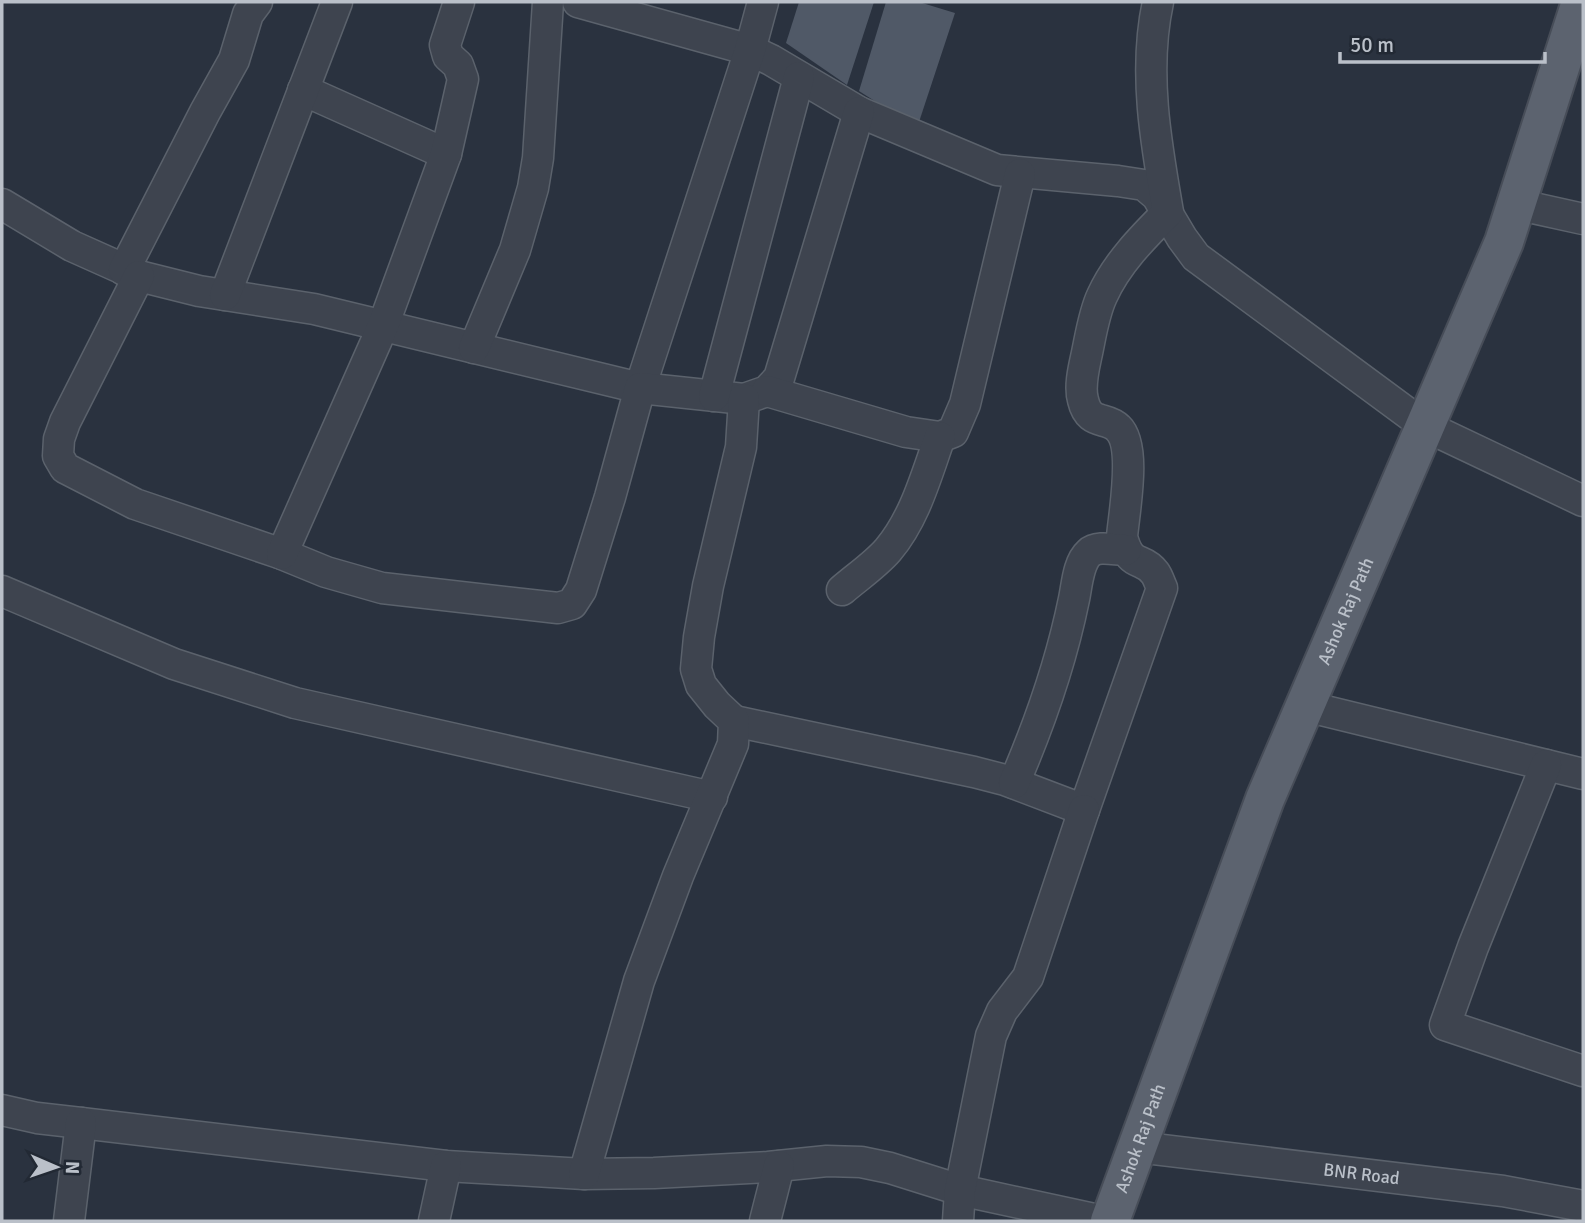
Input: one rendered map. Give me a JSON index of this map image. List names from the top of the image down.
{
  "streets": {
    "main road": ["Ashok Raj Path"],
    "street": ["BNR Road"]
  },
  "crossings": [
    ["Ashok Raj Path", "BNR Road"]
  ],
  "scale_bar": "50 m",
  "north": "right"
}
